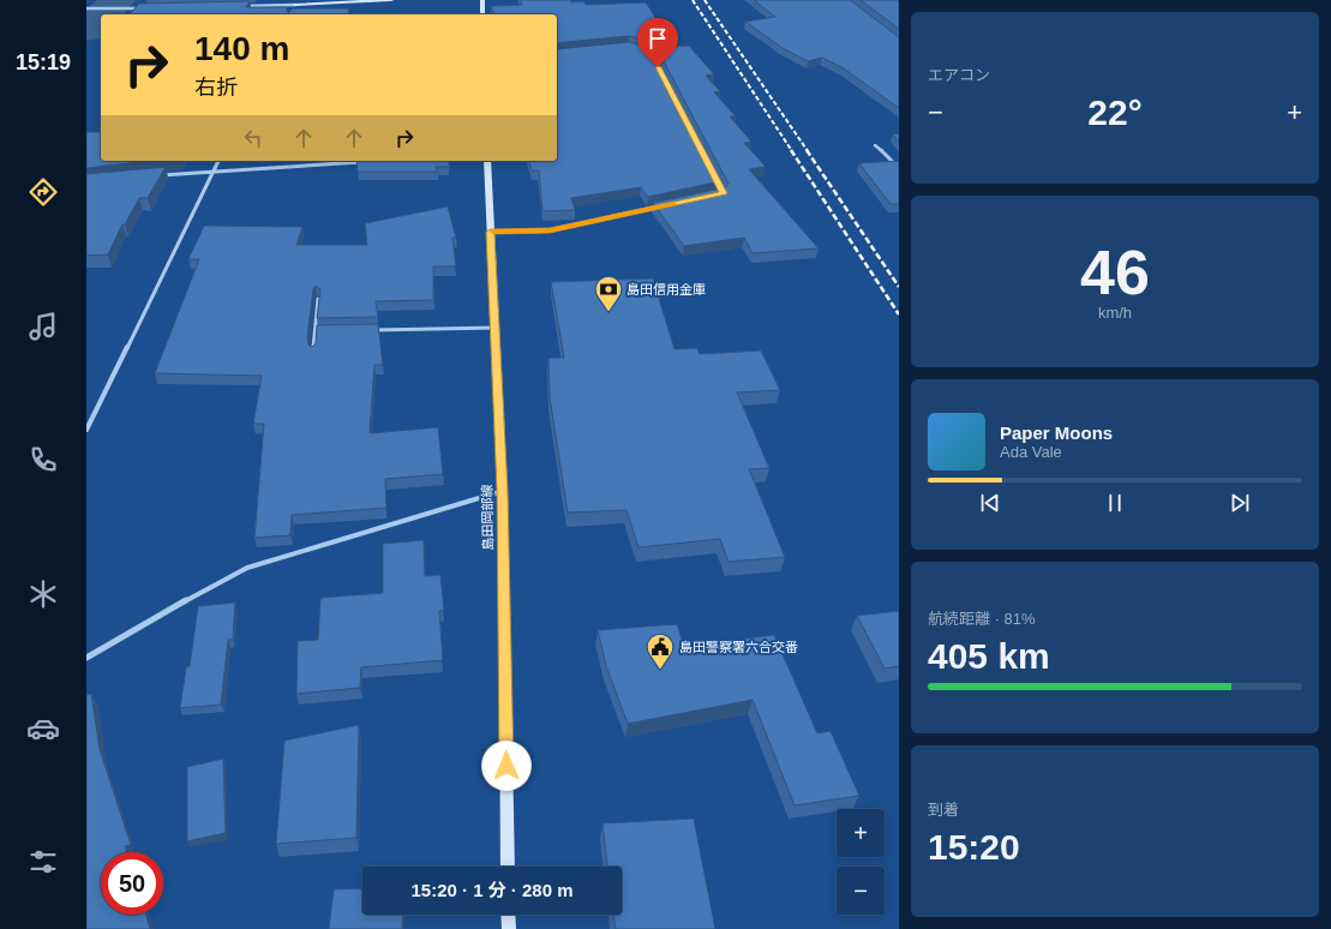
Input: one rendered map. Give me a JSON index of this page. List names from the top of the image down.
{
  "streets": {
    "main road": ["島田岡部線"]
  },
  "places": {
    "bank": ["島田信用金庫"],
    "public building": ["島田警察署六合交番"]
  },
  "page": {
    "tabs": "15:19",
    "tile": [
      "エアコン",
      ["46", "km/h"],
      ["航続距離 · 81%", "405 km"],
      ["到着", "15:20"]
    ],
    "turn": ["140 m", "右折"],
    "heat": ["−", "22°", "+"],
    "song": ["Paper Moons", "Ada Vale"],
    "map_buttons": ["+", "−"],
    "limit": "50",
    "trip": "15:20 · 1 分 · 280 m"
  }
}
